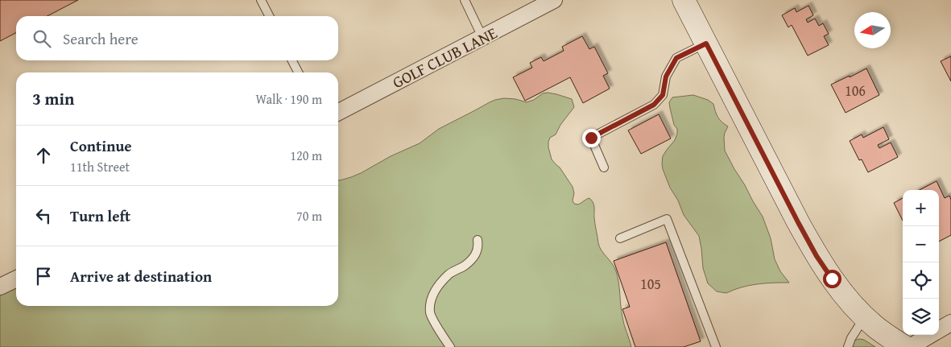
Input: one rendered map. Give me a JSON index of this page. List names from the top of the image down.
{
  "streets": {
    "street": ["GOLF CLUB LANE"]
  },
  "house_numbers": ["106", "105"],
  "north": "left",
  "page": {
    "search": "Search here",
    "heading": ["3 min", "Walk · 190 m"],
    "list": [
      ["Continue", "11th Street", "120 m"],
      ["Turn left", "70 m"],
      "Arrive at destination"
    ],
    "map_buttons": ["+", "−"]
  }
}
